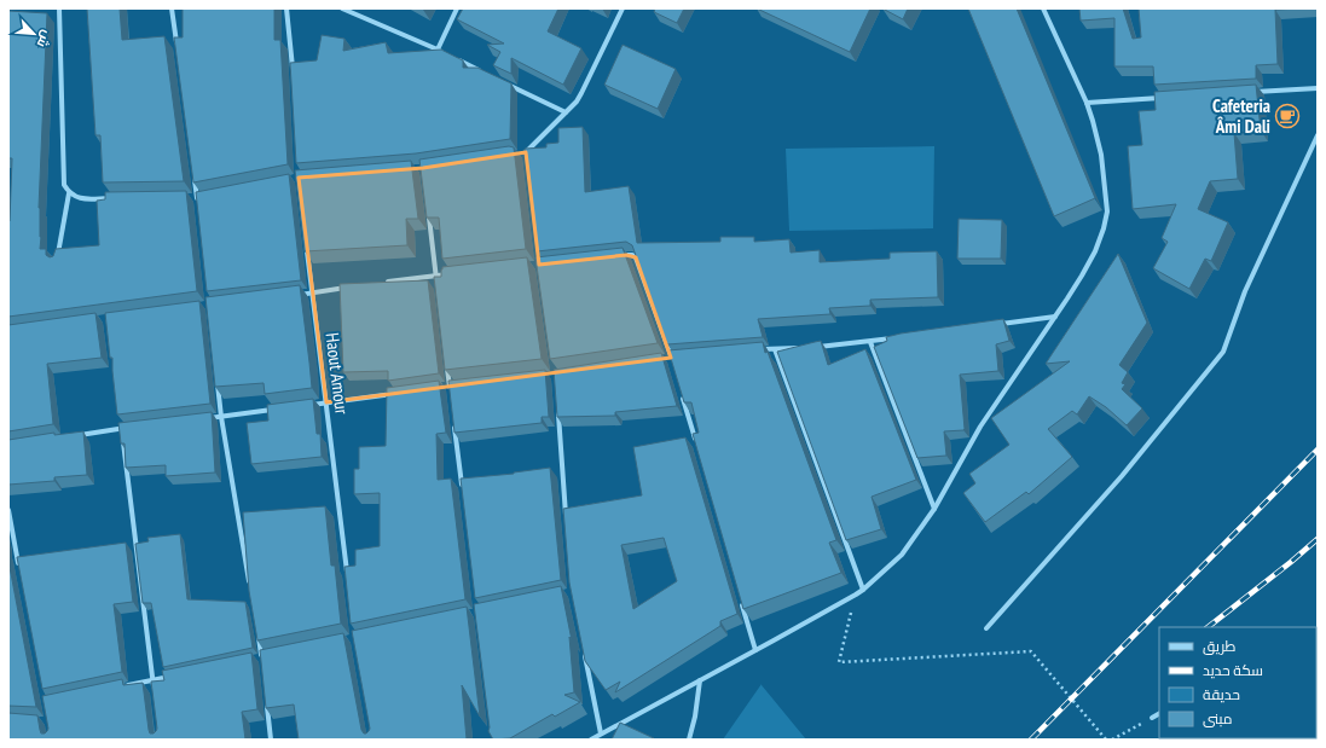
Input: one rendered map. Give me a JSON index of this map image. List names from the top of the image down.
{
  "streets": {
    "street": ["Haout Amour"]
  },
  "places": {
    "cafe": ["Cafeteria Âmi Dali"]
  },
  "legend": [
    "طريق",
    "سكة حديد",
    "حديقة",
    "مبنى"
  ],
  "north": "bottom right"
}
